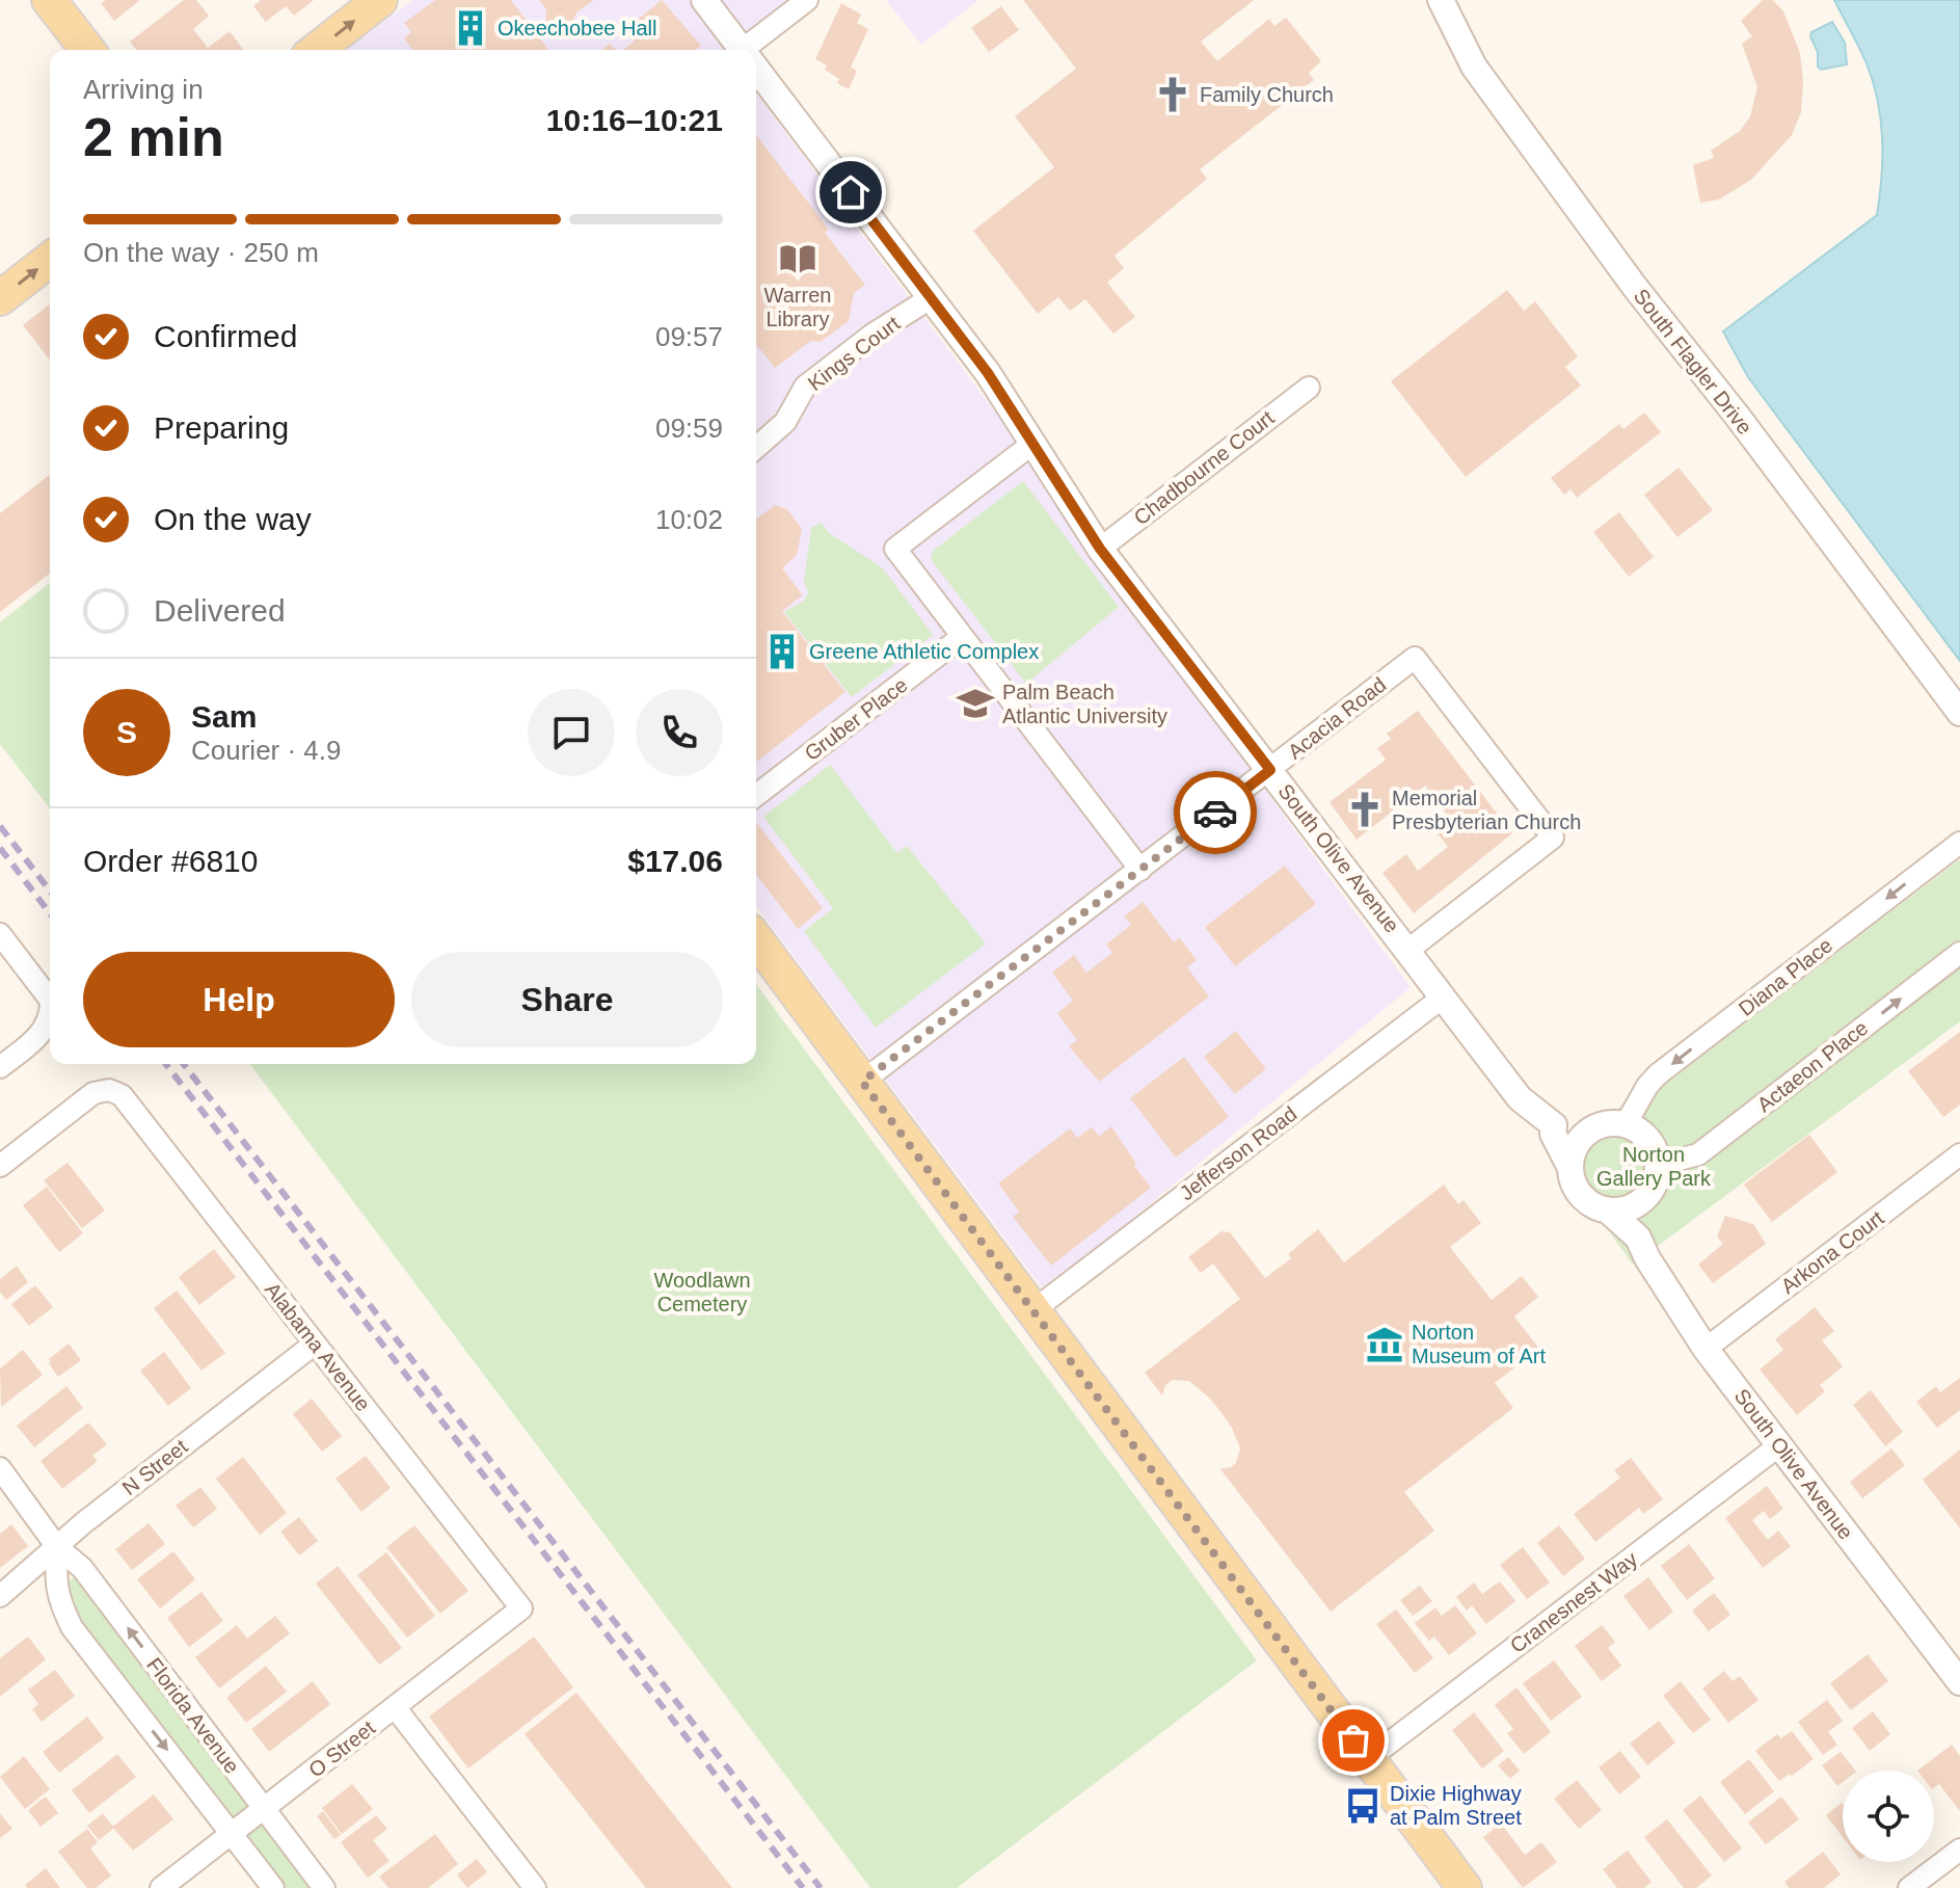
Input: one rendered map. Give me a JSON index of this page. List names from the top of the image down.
{
  "streets": {
    "street": [
      "Kings Court",
      "South Flagler Drive",
      "Chadbourne Court",
      "Acacia Road",
      "Gruber Place",
      "South Olive Avenue",
      "Diana Place",
      "Actaeon Place",
      "Jefferson Road",
      "Arkona Court",
      "Alabama Avenue",
      "N Street",
      "Cranesnest Way",
      "Florida Avenue",
      "O Street"
    ]
  },
  "crossings": [
    ["Kings Court", "South Olive Avenue"],
    ["Chadbourne Court", "South Olive Avenue"],
    ["Acacia Road", "South Olive Avenue"],
    ["South Olive Avenue", "Diana Place"],
    ["South Olive Avenue", "Actaeon Place"],
    ["South Olive Avenue", "Jefferson Road"],
    ["South Olive Avenue", "Arkona Court"],
    ["South Olive Avenue", "Cranesnest Way"],
    ["Diana Place", "Actaeon Place"],
    ["Alabama Avenue", "N Street"],
    ["Alabama Avenue", "O Street"],
    ["N Street", "Florida Avenue"],
    ["Florida Avenue", "O Street"]
  ],
  "one_way": ["Diana Place", "Actaeon Place"],
  "parks": ["Norton Gallery Park", "Woodlawn Cemetery"],
  "places": {
    "building": ["Okeechobee Hall", "Greene Athletic Complex"],
    "church": ["Family Church", "Memorial Presbyterian Church"],
    "library": ["Warren Library"],
    "school or university": ["Palm Beach Atlantic University"],
    "museum": ["Norton Museum of Art"],
    "bus stop": ["Dixie Highway at Palm Street"]
  },
  "page": {
    "heading": ["2 min", "Arriving in", "10:16–10:21"],
    "panel": [
      "Sam",
      "Courier · 4.9",
      "Order #6810",
      "$17.06"
    ],
    "bar": "On the way · 250 m",
    "list": [
      ["Confirmed", "09:57"],
      ["Preparing", "09:59"],
      ["On the way", "10:02"],
      "Delivered"
    ],
    "round": "S",
    "buttons": ["Help", "Share"]
  }
}
